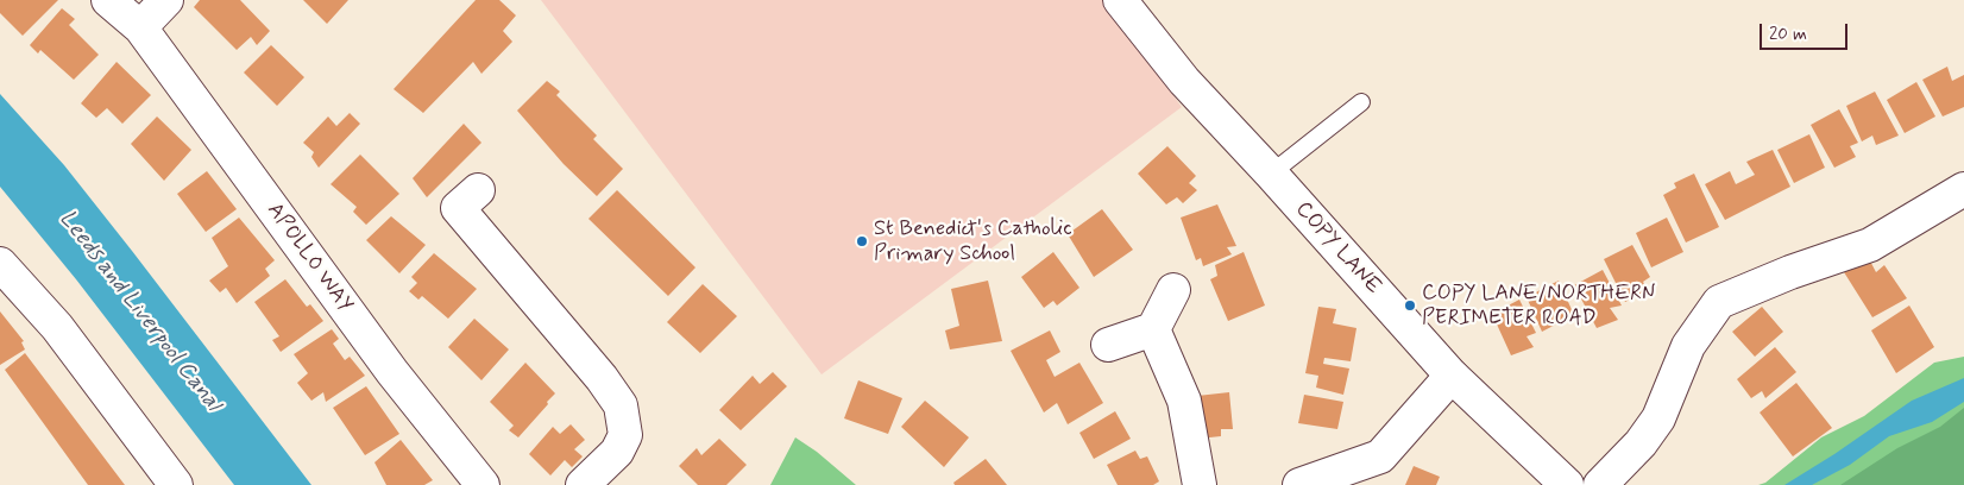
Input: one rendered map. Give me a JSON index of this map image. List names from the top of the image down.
{
  "streets": {
    "street": ["COPY LANE", "APOLLO WAY"]
  },
  "water": ["Leeds and Liverpool Canal"],
  "places": ["St Benedict's Catholic Primary School", "COPY LANE/NORTHERN PERIMETER ROAD"],
  "scale_bar": "20 m"
}
